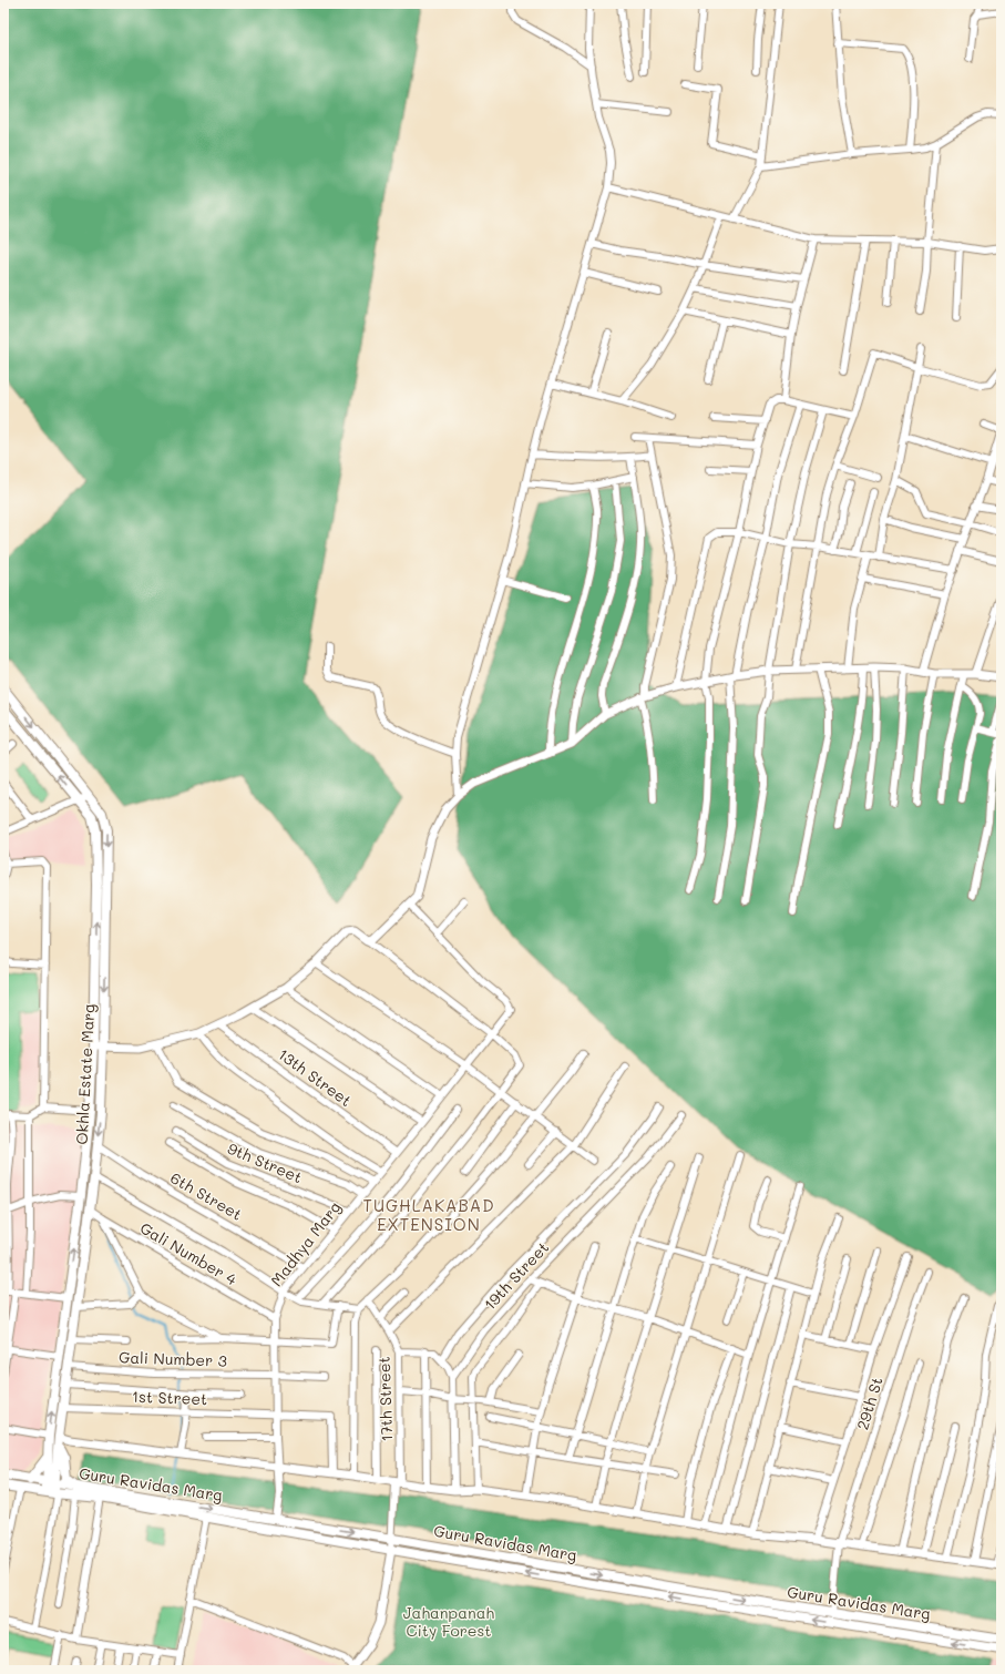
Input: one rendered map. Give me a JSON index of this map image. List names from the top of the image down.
{
  "streets": {
    "main road": ["Okhla Estate Marg", "Guru Ravidas Marg"],
    "street": [
      "13th Street",
      "9th Street",
      "6th Street",
      "Madhya Marg",
      "Gali Number 4",
      "19th Street",
      "Gali Number 3",
      "1st Street",
      "17th Street",
      "29th St"
    ]
  },
  "crossings": [
    ["Okhla Estate Marg", "6th Street"],
    ["Okhla Estate Marg", "Gali Number 4"],
    ["Okhla Estate Marg", "Gali Number 3"],
    ["Okhla Estate Marg", "1st Street"],
    ["Okhla Estate Marg", "Guru Ravidas Marg"],
    ["13th Street", "Madhya Marg"],
    ["9th Street", "Madhya Marg"],
    ["6th Street", "Madhya Marg"],
    ["Madhya Marg", "Gali Number 4"],
    ["Madhya Marg", "Gali Number 3"],
    ["Madhya Marg", "1st Street"],
    ["Madhya Marg", "Guru Ravidas Marg"],
    ["17th Street", "Guru Ravidas Marg"],
    ["29th St", "Guru Ravidas Marg"]
  ],
  "districts": ["TUGHLAKABAD EXTENSION"],
  "parks": ["Jahanpanah City Forest"]
}
